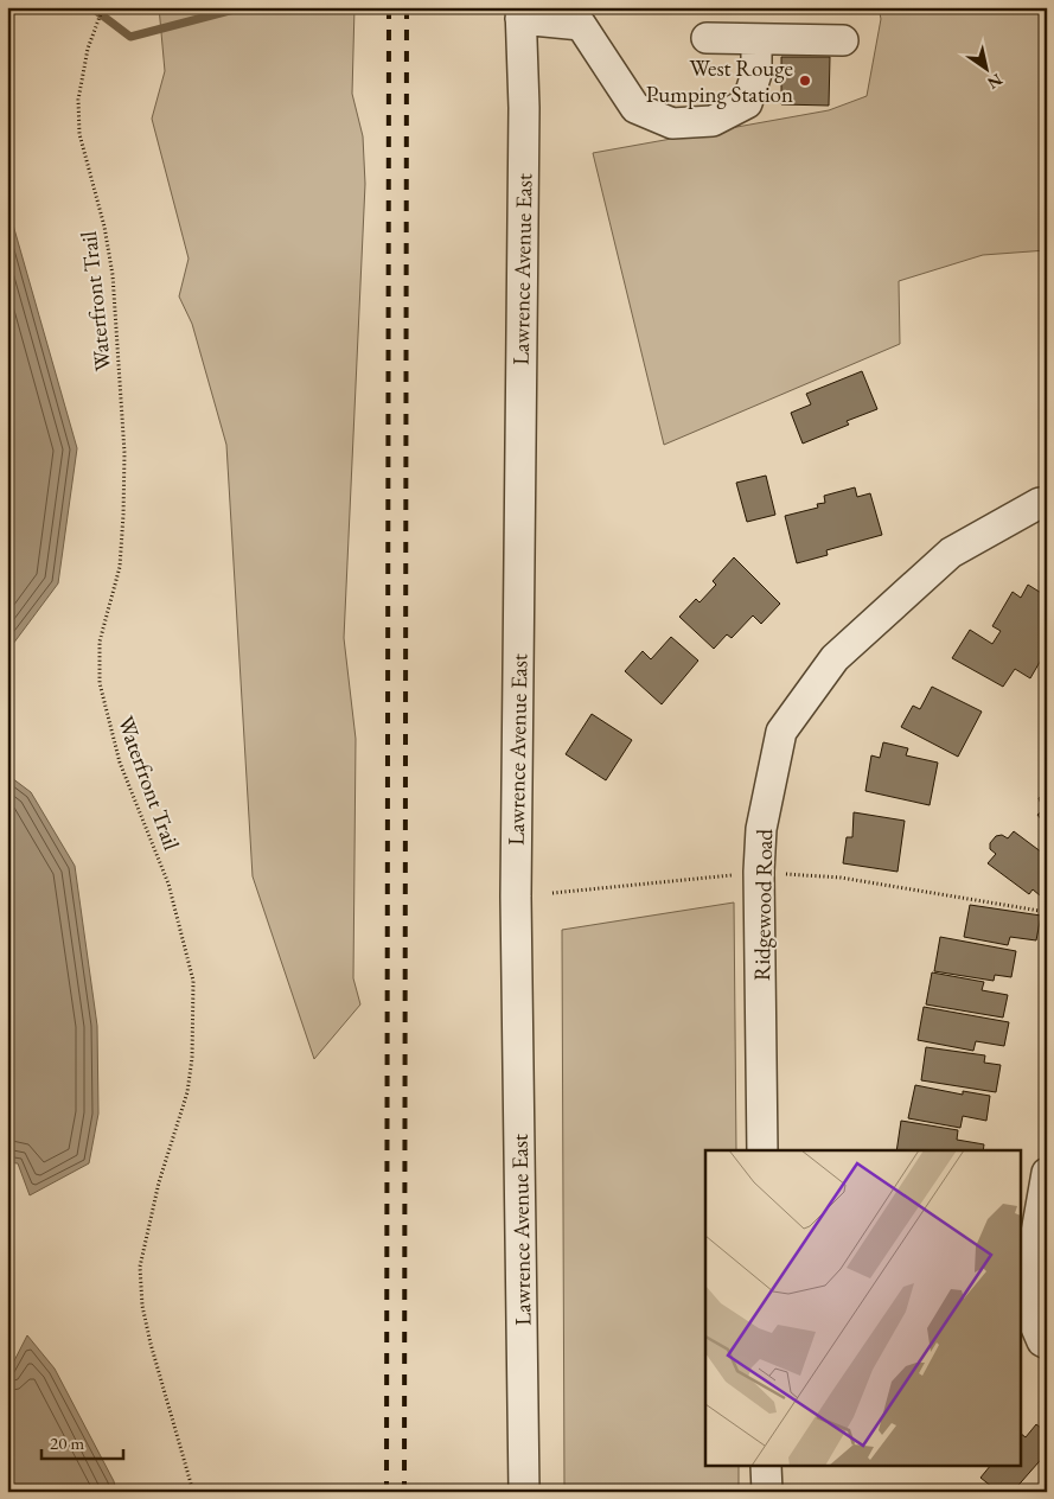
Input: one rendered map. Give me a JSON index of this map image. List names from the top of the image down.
{
  "streets": {
    "street": ["Lawrence Avenue East", "Ridgewood Road"],
    "path": ["Waterfront Trail"]
  },
  "places": ["West Rouge Pumping Station"],
  "scale_bar": "20 m",
  "north": "bottom right"
}
